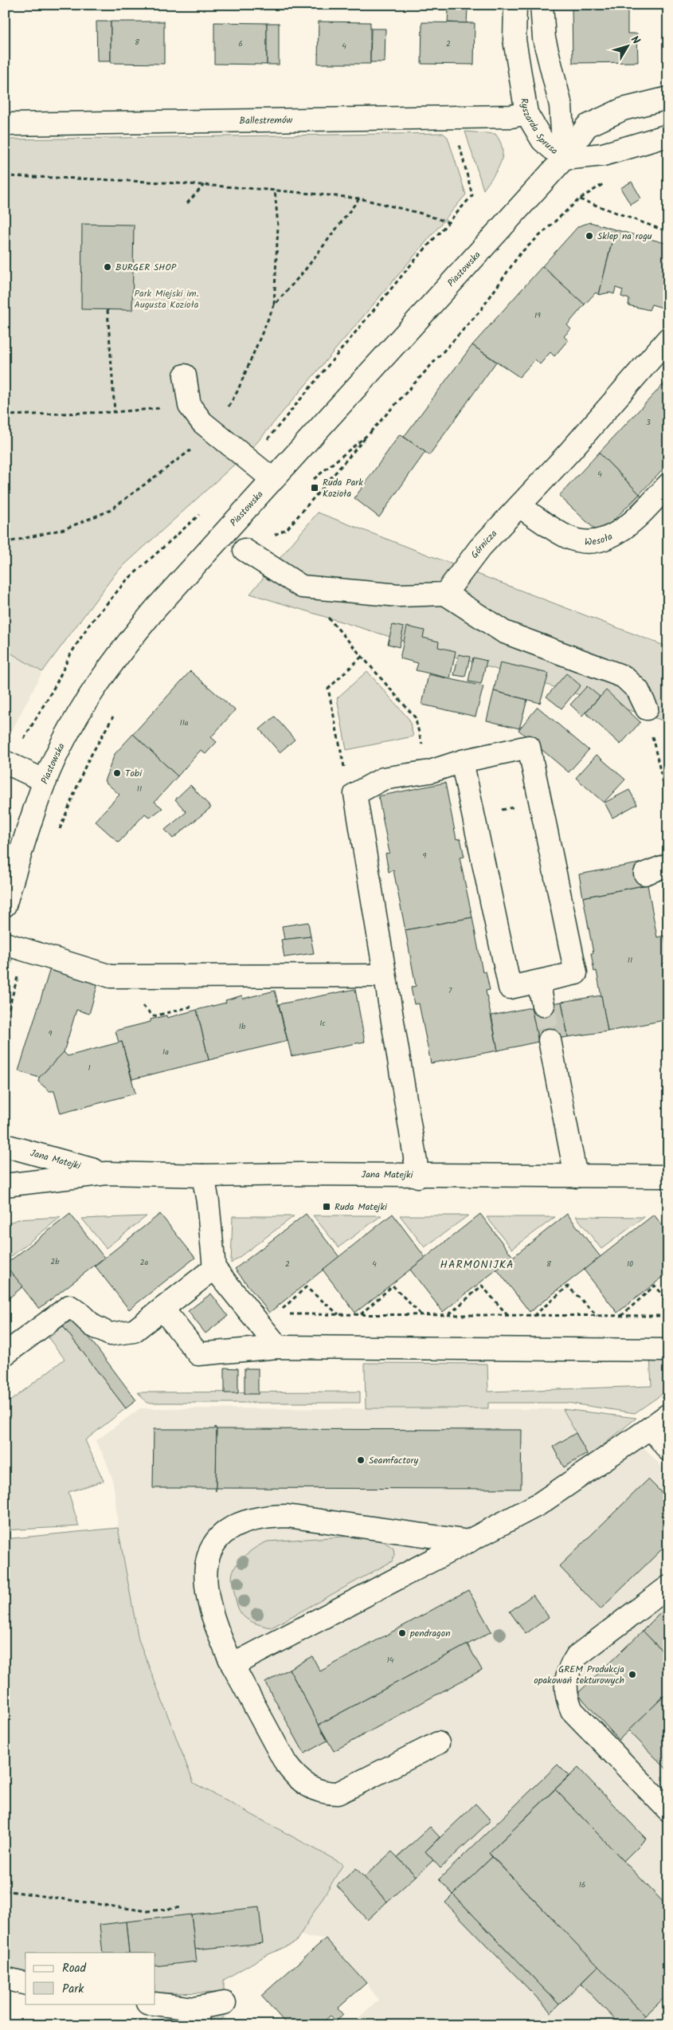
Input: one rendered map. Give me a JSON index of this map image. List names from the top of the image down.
{
  "streets": {
    "street": [
      "Ballestremów",
      "Ryszarda Sprusa",
      "Piastowska",
      "Wesoła",
      "Górnicza",
      "Jana Matejki"
    ]
  },
  "crossings": [
    ["Ballestremów", "Ryszarda Sprusa"],
    ["Ryszarda Sprusa", "Piastowska"],
    ["Wesoła", "Górnicza"]
  ],
  "districts": ["HARMONIJKA"],
  "parks": ["Park Miejski im. Augusta Kozioła"],
  "places": {
    "other": [
      "Sklep na rogu",
      "BURGER SHOP",
      "Tobi",
      "Seamfactory",
      "pendragon",
      "GREM Produkcja opakowań tekturowych"
    ],
    "transit": ["Ruda Park Kozioła", "Ruda Matejki"]
  },
  "house_numbers": [
    "8",
    "6",
    "2",
    "4",
    "19",
    "3",
    "4",
    "11a",
    "11",
    "9",
    "11",
    "7",
    "1c",
    "1b",
    "9",
    "1a",
    "1",
    "2b",
    "2a",
    "2",
    "4",
    "8",
    "10",
    "14",
    "16"
  ],
  "legend": ["Road", "Park"],
  "north": "top right"
}
